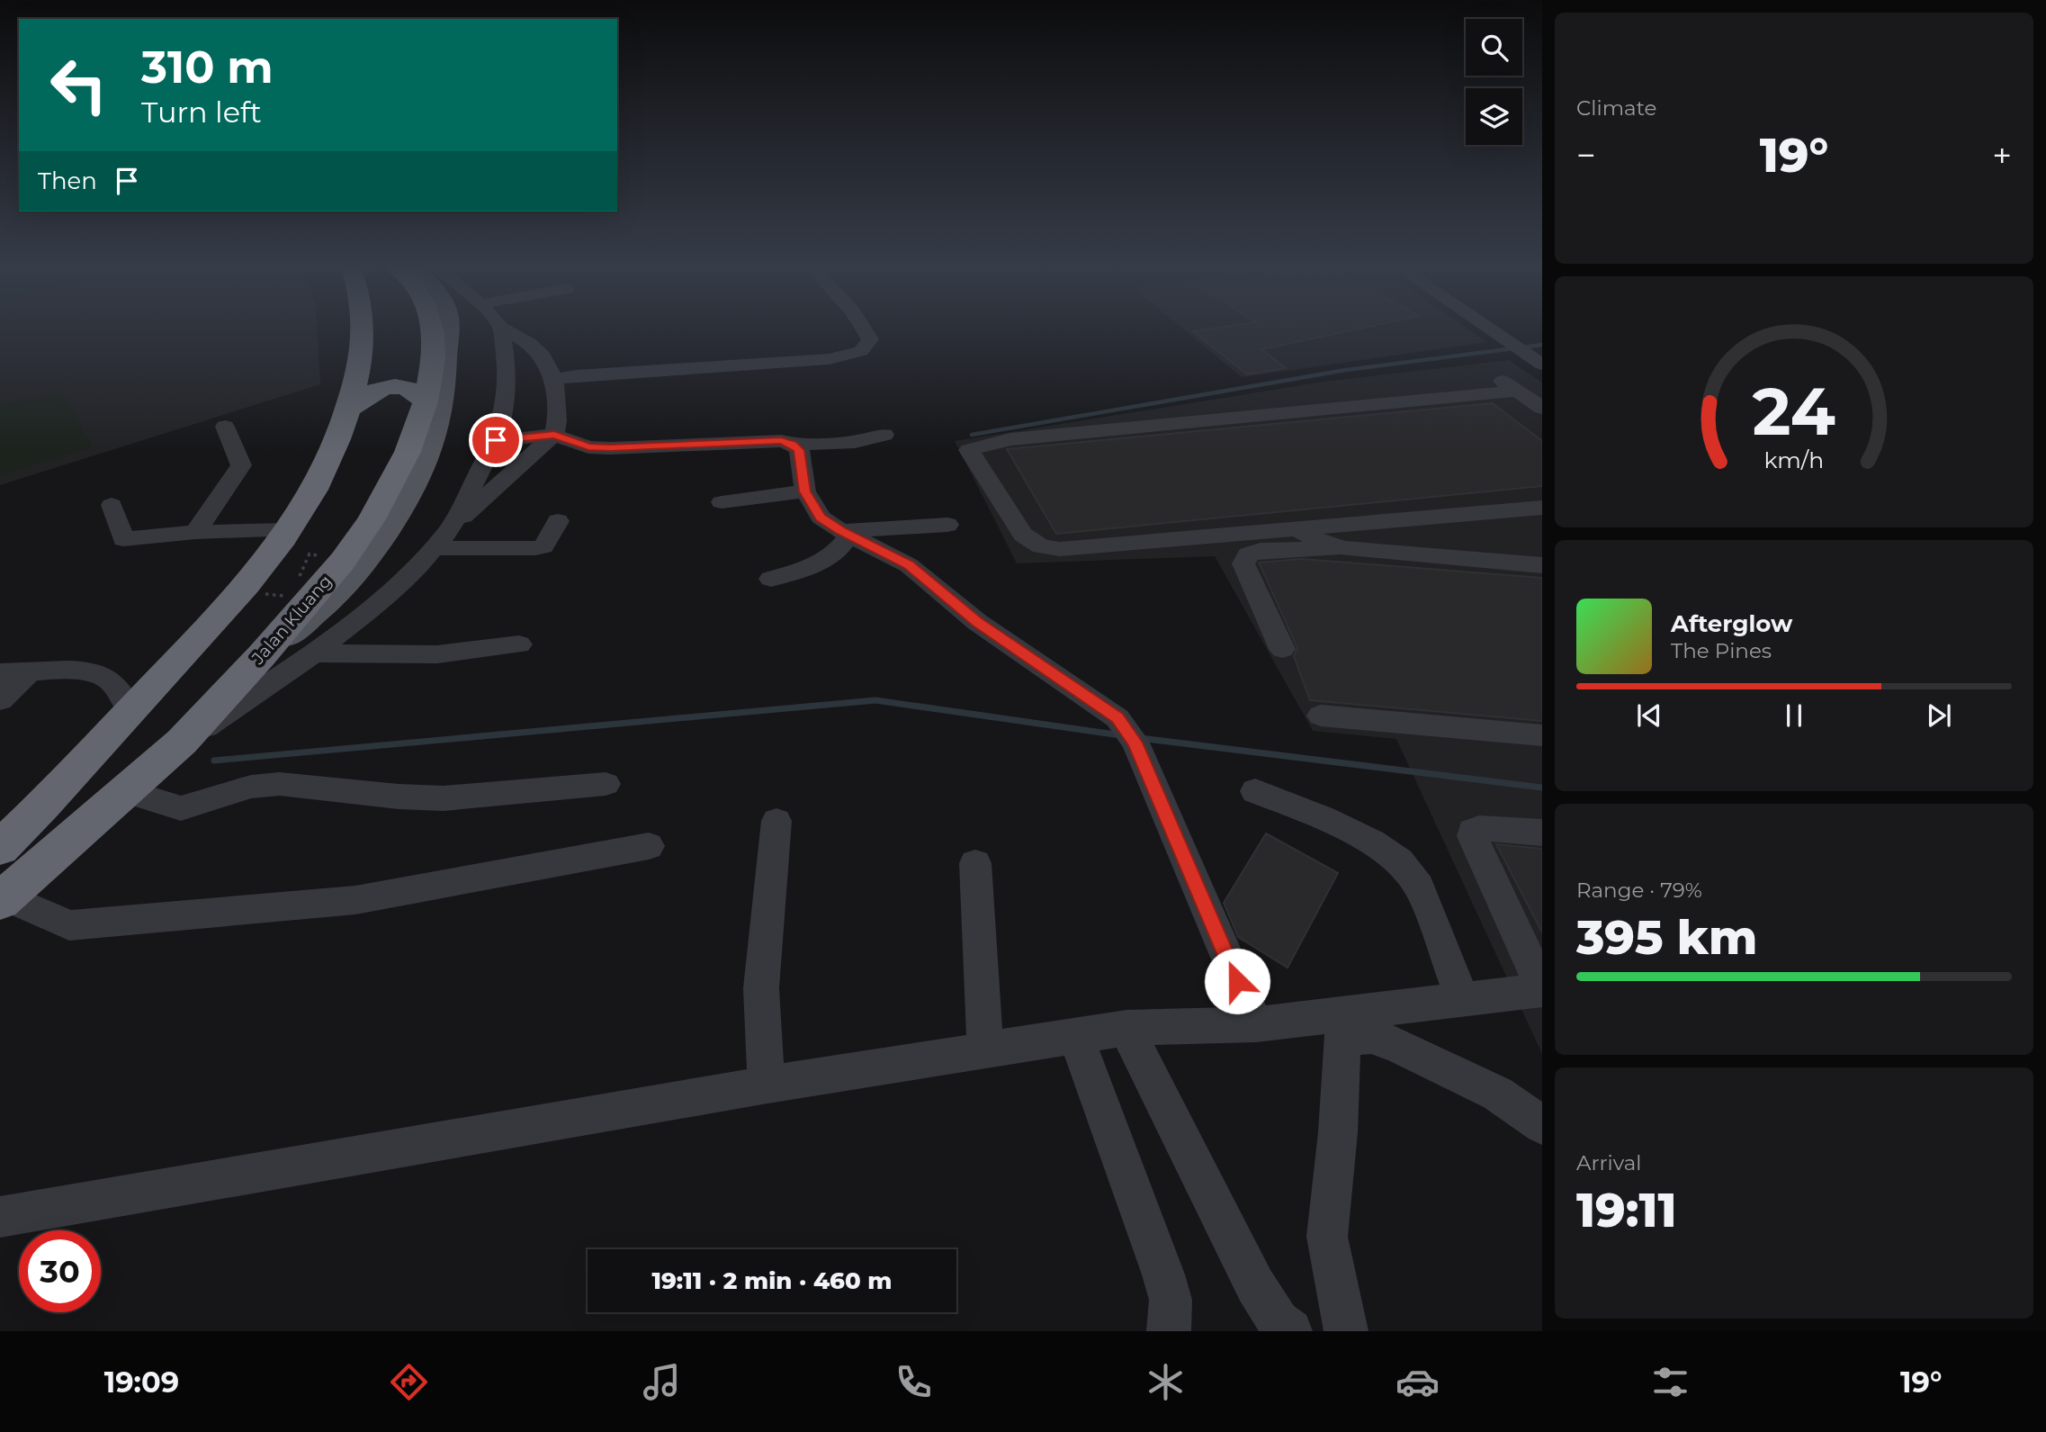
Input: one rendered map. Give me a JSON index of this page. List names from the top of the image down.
{
  "streets": {
    "highway": ["Jalan Kluang"]
  },
  "page": {
    "tile": [
      "Climate",
      ["Range · 79%", "395 km"],
      ["Arrival", "19:11"]
    ],
    "turn": ["310 m", "Turn left"],
    "heat": ["−", "19°", "+"],
    "then": "Then",
    "song": ["Afterglow", "The Pines"],
    "limit": "30",
    "trip": "19:11 · 2 min · 460 m",
    "tabs": ["19:09", "19°"],
    "gauge": ["24", "km/h"]
  }
}
